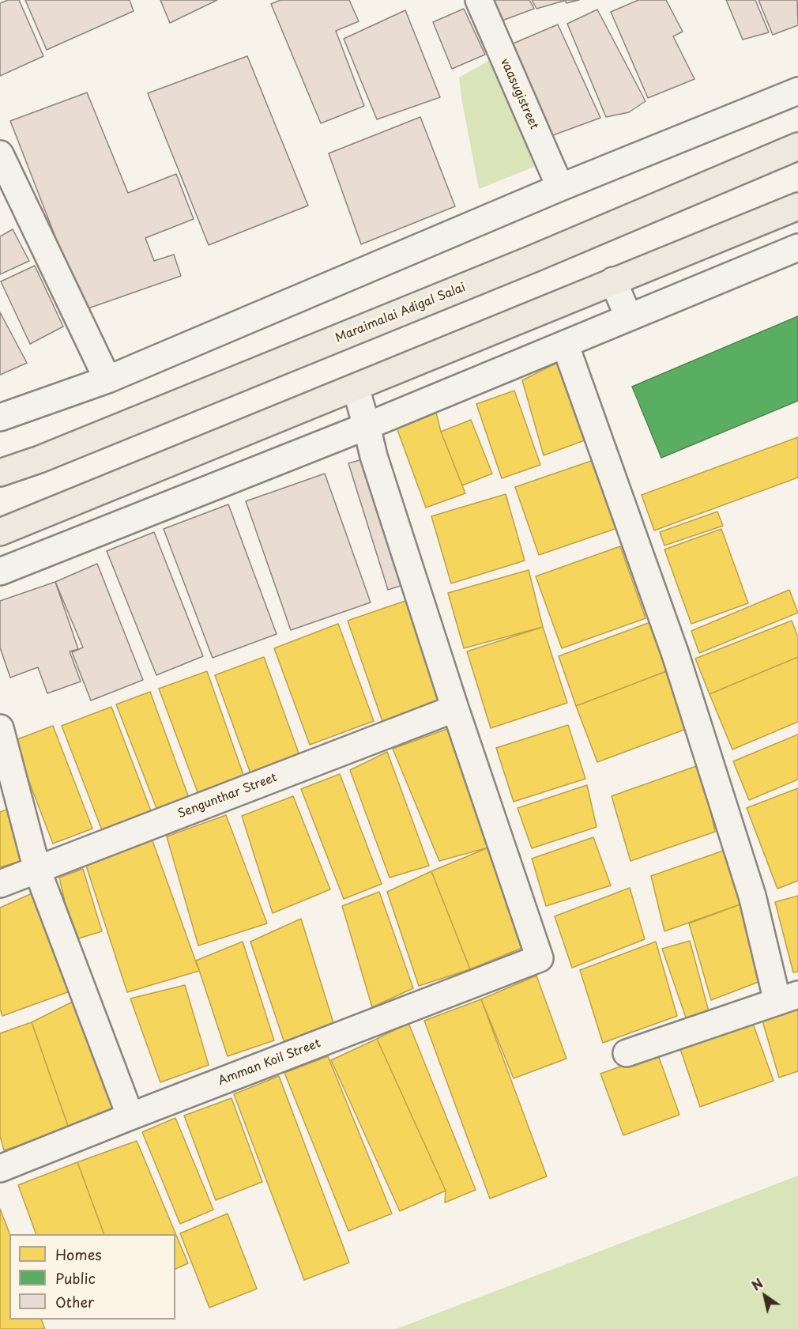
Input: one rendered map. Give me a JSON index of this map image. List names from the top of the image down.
{
  "streets": {
    "main road": ["Maraimalai Adigal Salai"],
    "street": ["vaasugistreet", "Sengunthar Street", "Amman Koil Street"]
  },
  "crossings": [
    ["Sengunthar Street", "Amman Koil Street"]
  ],
  "legend": ["Homes", "Public", "Other"],
  "north": "top left"
}
